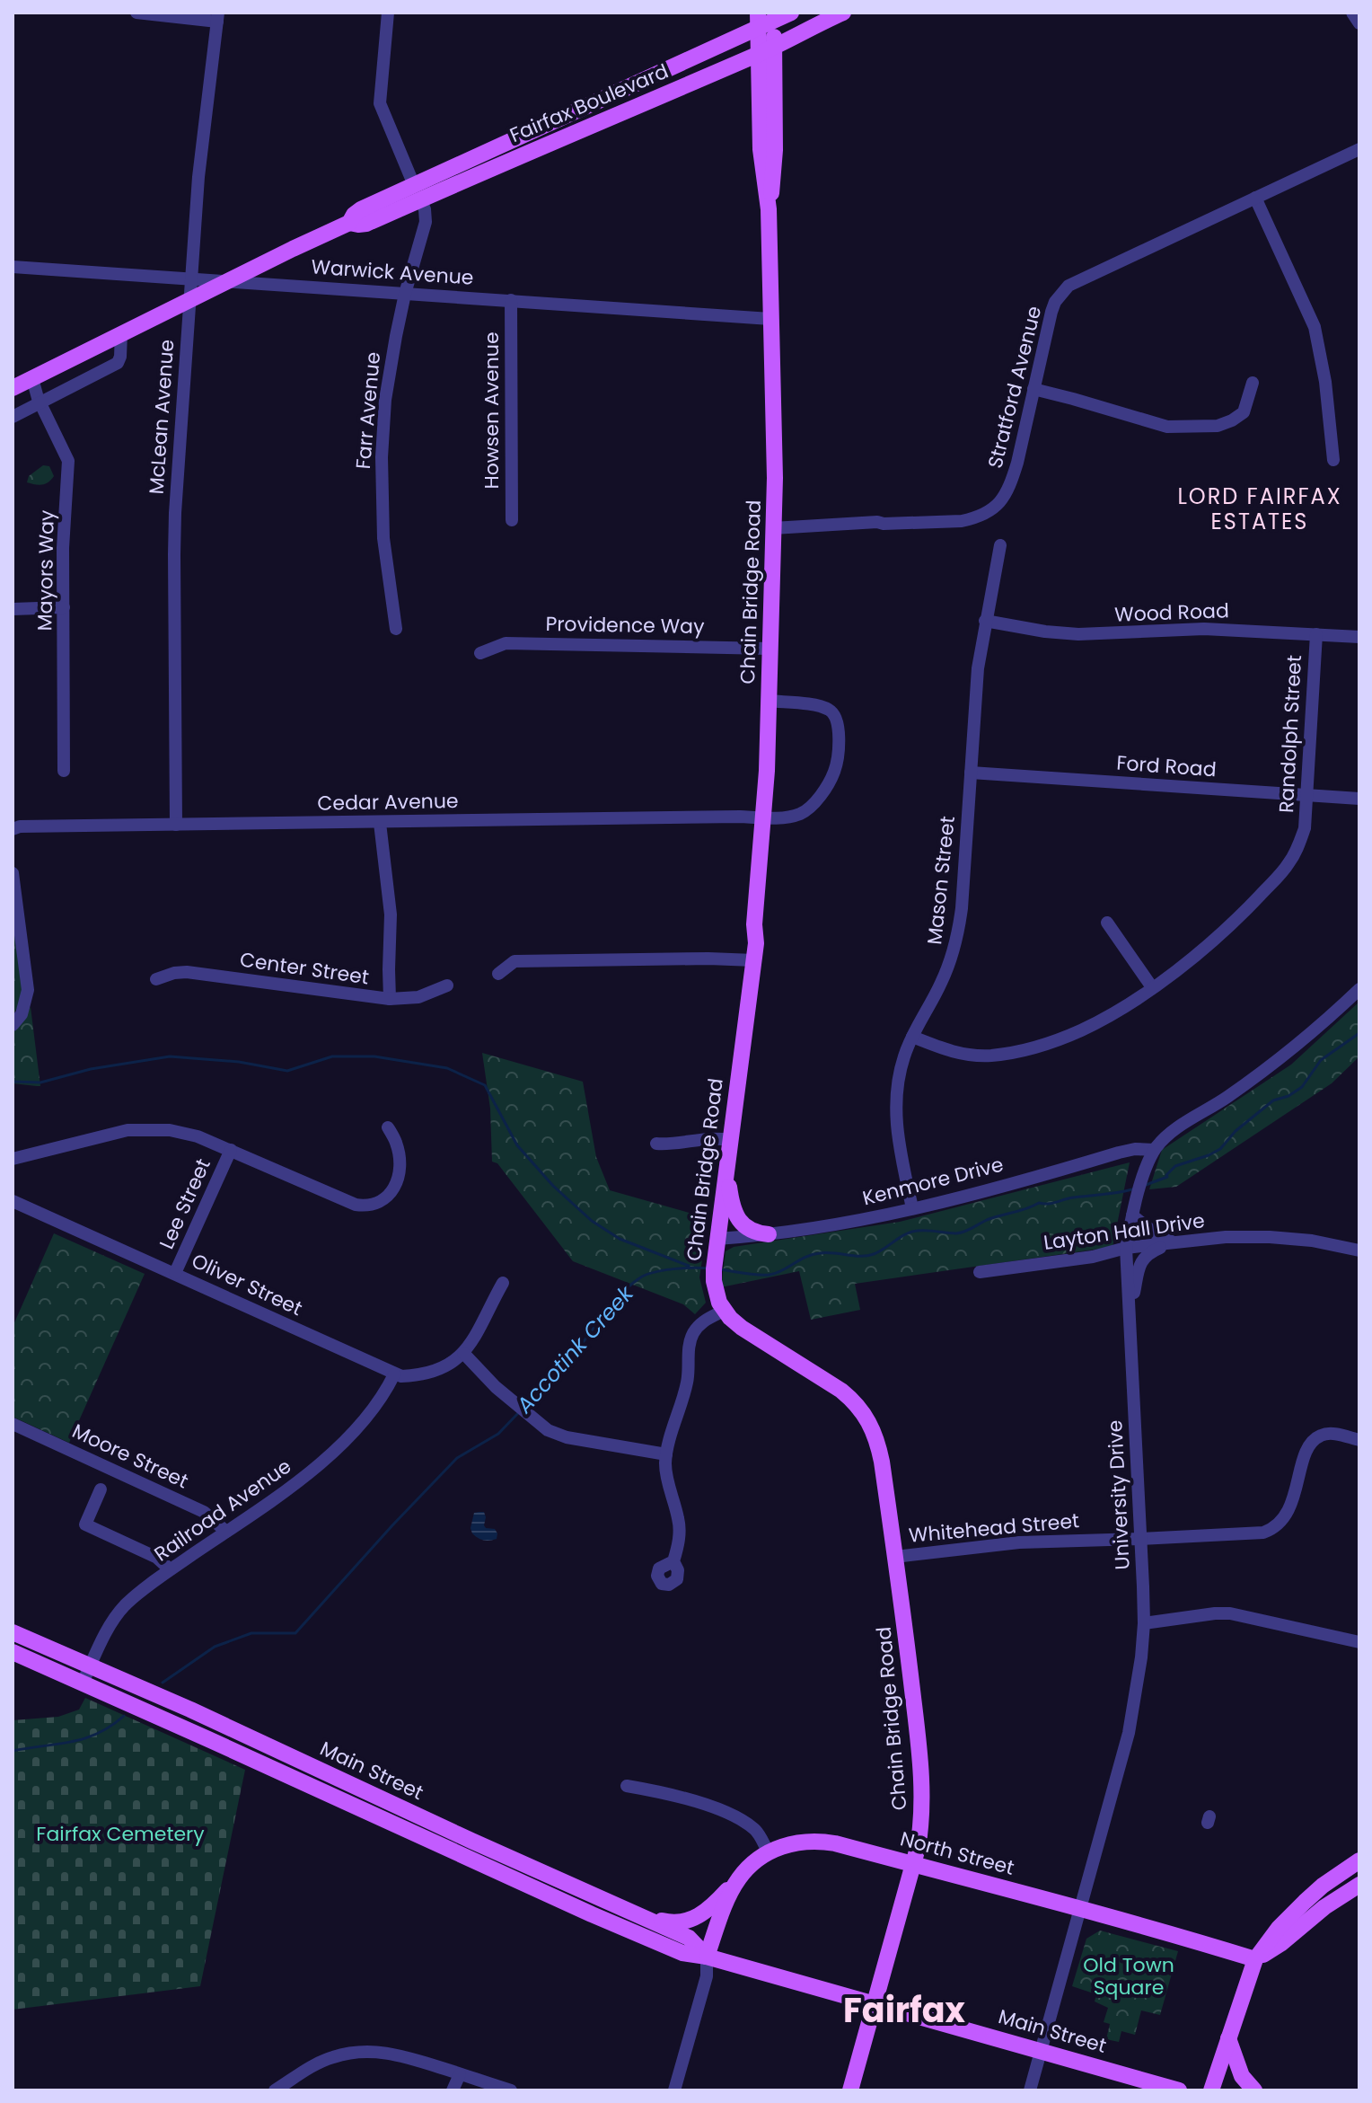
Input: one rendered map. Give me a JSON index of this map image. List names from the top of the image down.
{
  "streets": {
    "main road": [
      "Fairfax Boulevard",
      "Chain Bridge Road",
      "Main Street",
      "North Street"
    ],
    "street": [
      "Warwick Avenue",
      "Stratford Avenue",
      "Farr Avenue",
      "Howsen Avenue",
      "McLean Avenue",
      "Mayors Way",
      "Wood Road",
      "Providence Way",
      "Randolph Street",
      "Ford Road",
      "Cedar Avenue",
      "Mason Street",
      "Center Street",
      "Kenmore Drive",
      "Lee Street",
      "Layton Hall Drive",
      "Oliver Street",
      "Moore Street",
      "University Drive",
      "Railroad Avenue",
      "Whitehead Street"
    ]
  },
  "crossings": [
    ["Fairfax Boulevard", "Warwick Avenue"],
    ["Fairfax Boulevard", "Farr Avenue"],
    ["Fairfax Boulevard", "McLean Avenue"],
    ["Fairfax Boulevard", "Mayors Way"],
    ["Fairfax Boulevard", "Chain Bridge Road"],
    ["Warwick Avenue", "Farr Avenue"],
    ["Warwick Avenue", "Howsen Avenue"],
    ["Warwick Avenue", "McLean Avenue"],
    ["Warwick Avenue", "Chain Bridge Road"],
    ["Stratford Avenue", "Chain Bridge Road"],
    ["McLean Avenue", "Cedar Avenue"],
    ["Chain Bridge Road", "Providence Way"],
    ["Chain Bridge Road", "Cedar Avenue"],
    ["Chain Bridge Road", "Kenmore Drive"],
    ["Chain Bridge Road", "Whitehead Street"],
    ["Chain Bridge Road", "Main Street"],
    ["Chain Bridge Road", "North Street"],
    ["Wood Road", "Randolph Street"],
    ["Wood Road", "Mason Street"],
    ["Randolph Street", "Ford Road"],
    ["Randolph Street", "Mason Street"],
    ["Ford Road", "Mason Street"],
    ["Mason Street", "Kenmore Drive"],
    ["Kenmore Drive", "University Drive"],
    ["Lee Street", "Oliver Street"],
    ["Layton Hall Drive", "University Drive"],
    ["Oliver Street", "Railroad Avenue"],
    ["Moore Street", "Railroad Avenue"],
    ["University Drive", "Whitehead Street"],
    ["University Drive", "Main Street"],
    ["University Drive", "North Street"],
    ["Railroad Avenue", "Main Street"],
    ["Main Street", "North Street"]
  ],
  "districts": ["LORD FAIRFAX ESTATES", "Fairfax"],
  "water": ["Accotink Creek"],
  "parks": ["Fairfax Cemetery", "Old Town Square"]
}
